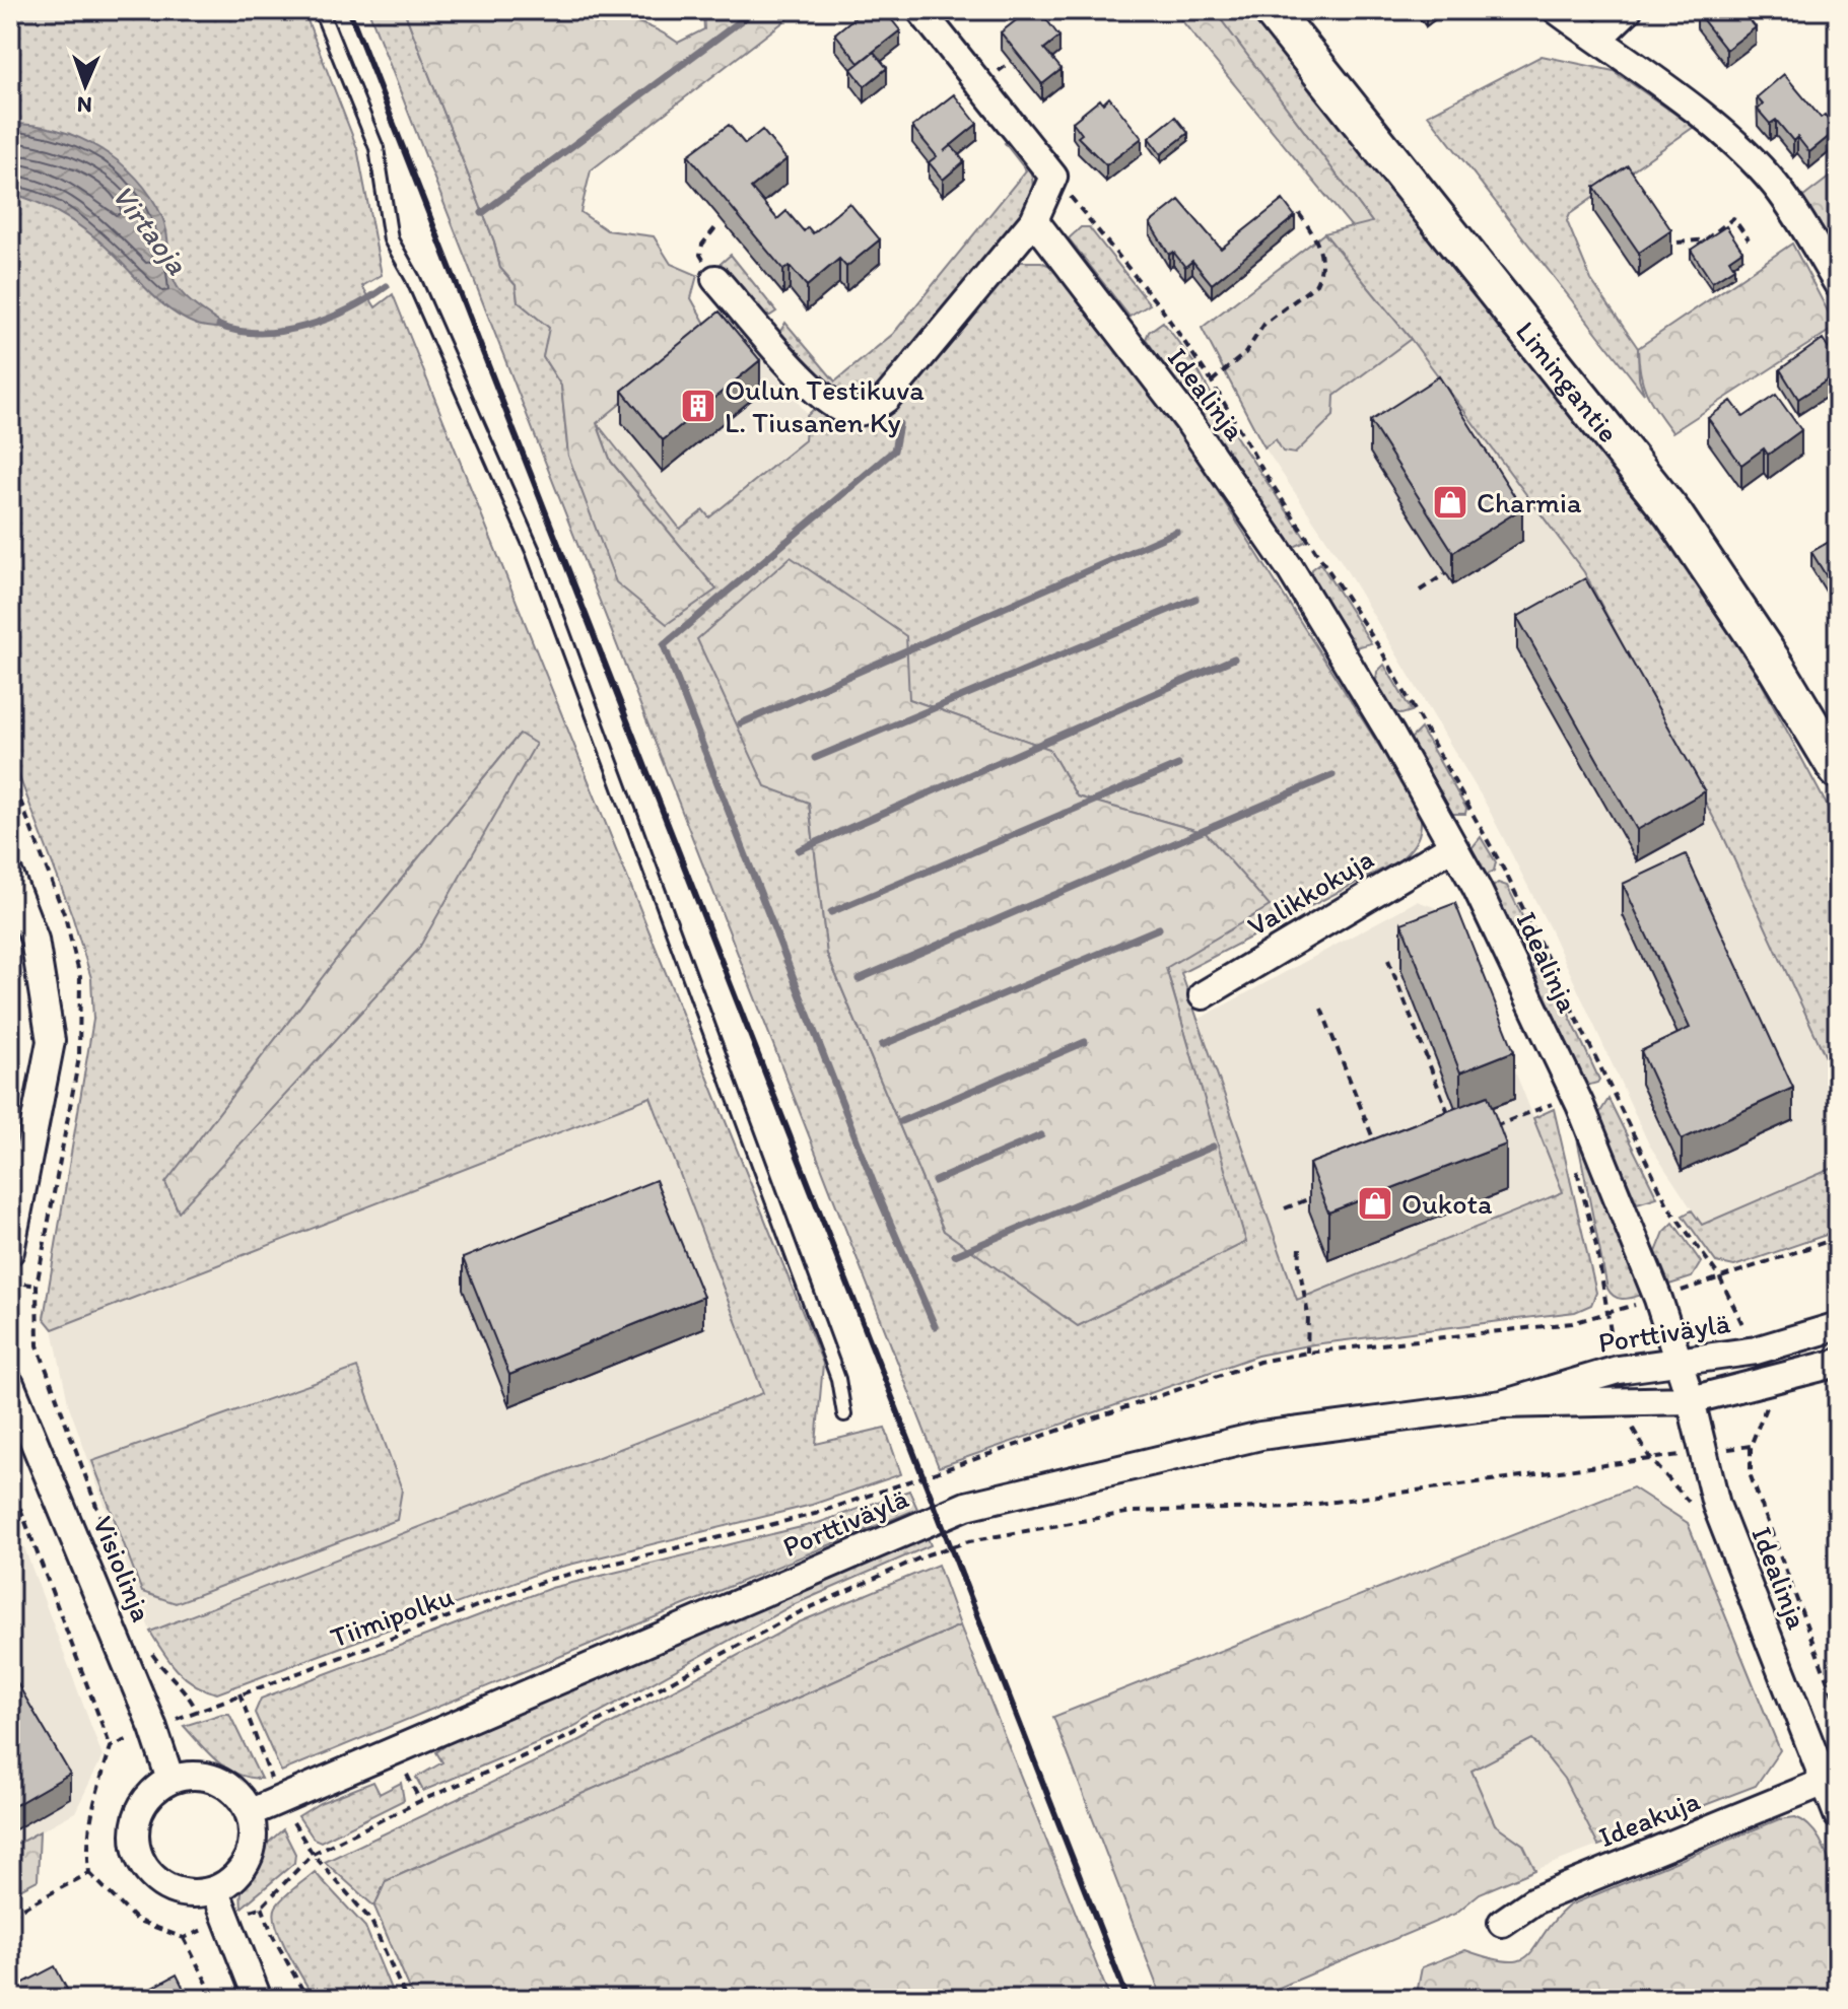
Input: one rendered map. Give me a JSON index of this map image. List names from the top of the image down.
{
  "streets": {
    "main road": ["Limingantie"],
    "street": [
      "Idealinja",
      "Valikkokuja",
      "Porttiväylä",
      "Visiolinja",
      "Ideakuja"
    ],
    "path": ["Tiimipolku"]
  },
  "crossings": [
    ["Idealinja", "Valikkokuja"],
    ["Idealinja", "Porttiväylä"],
    ["Idealinja", "Tiimipolku"],
    ["Idealinja", "Ideakuja"],
    ["Porttiväylä", "Visiolinja"],
    ["Visiolinja", "Tiimipolku"]
  ],
  "water": ["Virtaoja"],
  "places": {
    "building": ["Oulun Testikuva L. Tiusanen Ky"],
    "shop": ["Charmia", "Oukota"]
  },
  "north": "bottom"
}
